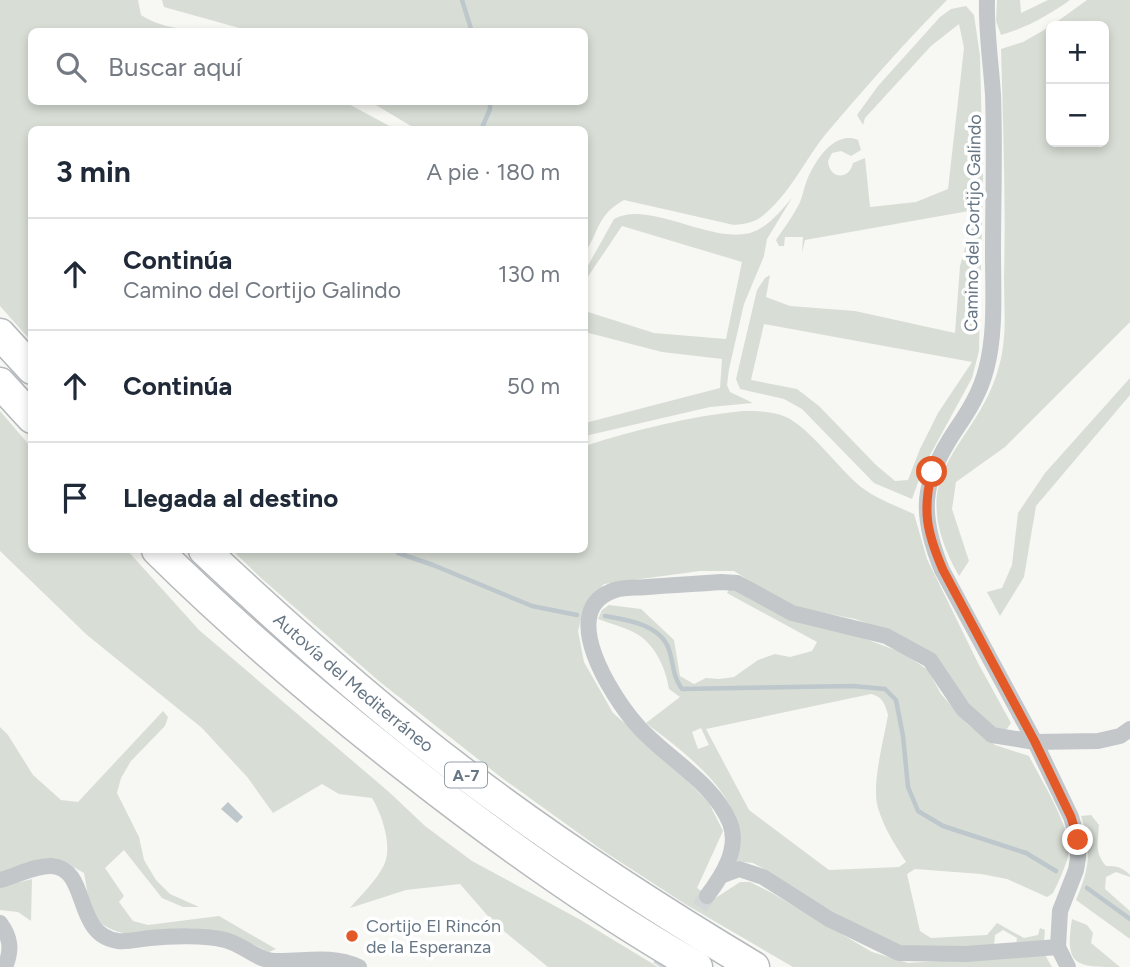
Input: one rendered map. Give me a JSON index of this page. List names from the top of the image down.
{
  "streets": {
    "highway": ["Autovía del Mediterráneo", "A-7"],
    "street": ["Camino del Cortijo Galindo"]
  },
  "places": ["Cortijo El Rincón de la Esperanza"],
  "page": {
    "map_buttons": ["+", "−"],
    "search": "Buscar aquí",
    "heading": ["3 min", "A pie · 180 m"],
    "list": [
      ["Continúa", "Camino del Cortijo Galindo", "130 m"],
      ["Continúa", "50 m"],
      "Llegada al destino"
    ]
  }
}
